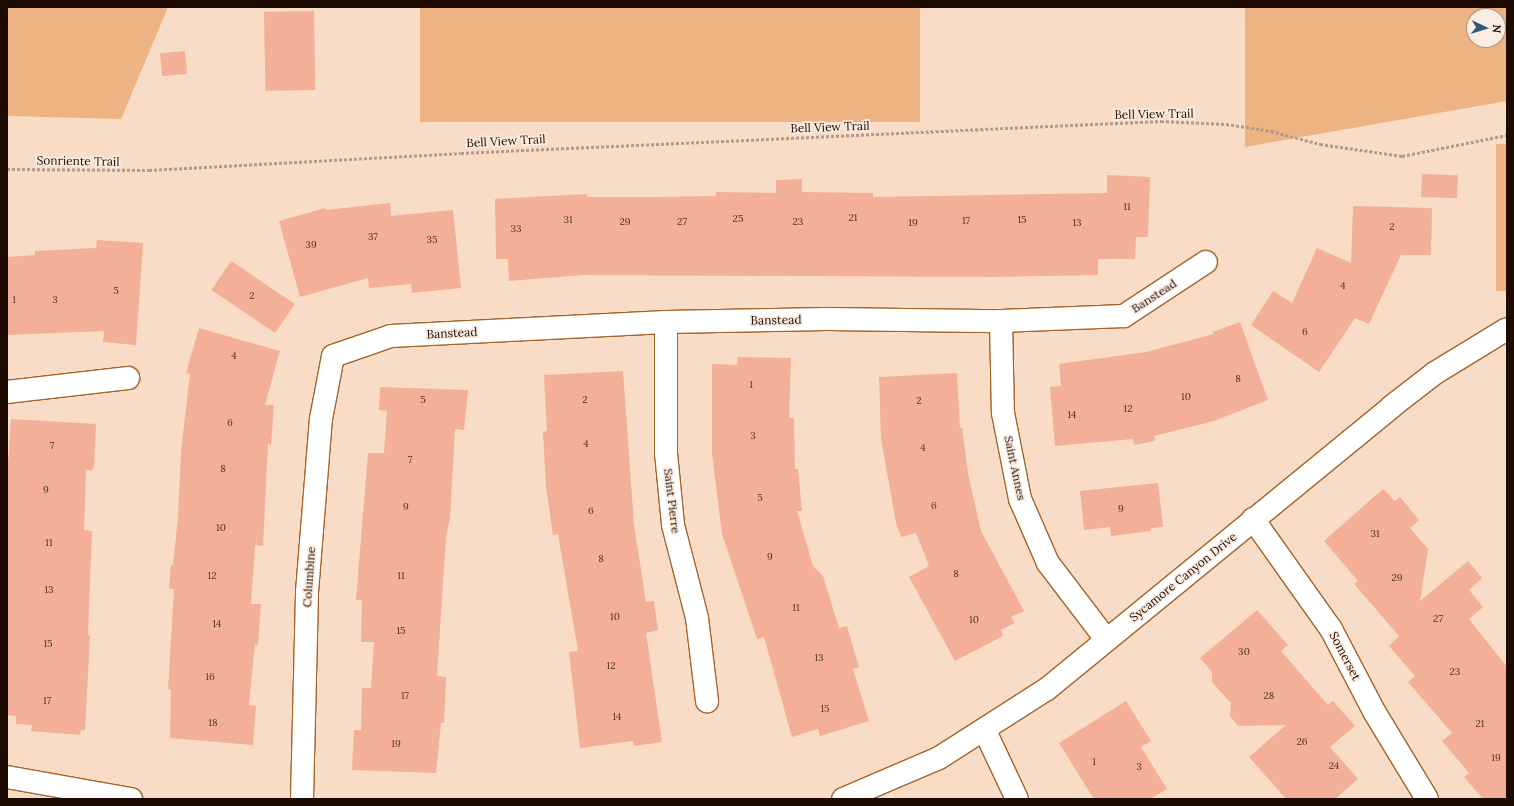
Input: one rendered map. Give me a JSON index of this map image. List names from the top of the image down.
{
  "streets": {
    "street": [
      "Banstead",
      "Saint Annes",
      "Saint Pierre",
      "Columbine",
      "Sycamore Canyon Drive",
      "Somerset"
    ],
    "path": ["Bell View Trail", "Sonriente Trail"]
  },
  "crossings": [
    ["Bell View Trail", "Sonriente Trail"],
    ["Banstead", "Saint Annes"],
    ["Banstead", "Saint Pierre"],
    ["Banstead", "Columbine"],
    ["Saint Annes", "Sycamore Canyon Drive"],
    ["Sycamore Canyon Drive", "Somerset"]
  ],
  "house_numbers": [
    "11",
    "21",
    "25",
    "31",
    "15",
    "17",
    "29",
    "27",
    "23",
    "19",
    "13",
    "2",
    "33",
    "37",
    "35",
    "39",
    "4",
    "5",
    "2",
    "1",
    "3",
    "6",
    "4",
    "8",
    "1",
    "10",
    "5",
    "2",
    "2",
    "12",
    "14",
    "6",
    "3",
    "4",
    "7",
    "4",
    "7",
    "8",
    "9",
    "5",
    "6",
    "9",
    "9",
    "6",
    "10",
    "31",
    "11",
    "9",
    "8",
    "8",
    "12",
    "11",
    "29",
    "13",
    "11",
    "10",
    "27",
    "10",
    "14",
    "15",
    "15",
    "30",
    "13",
    "12",
    "23",
    "16",
    "17",
    "28",
    "17",
    "15",
    "14",
    "18",
    "21",
    "26",
    "19",
    "19",
    "1",
    "24",
    "3"
  ],
  "north": "right"
}
